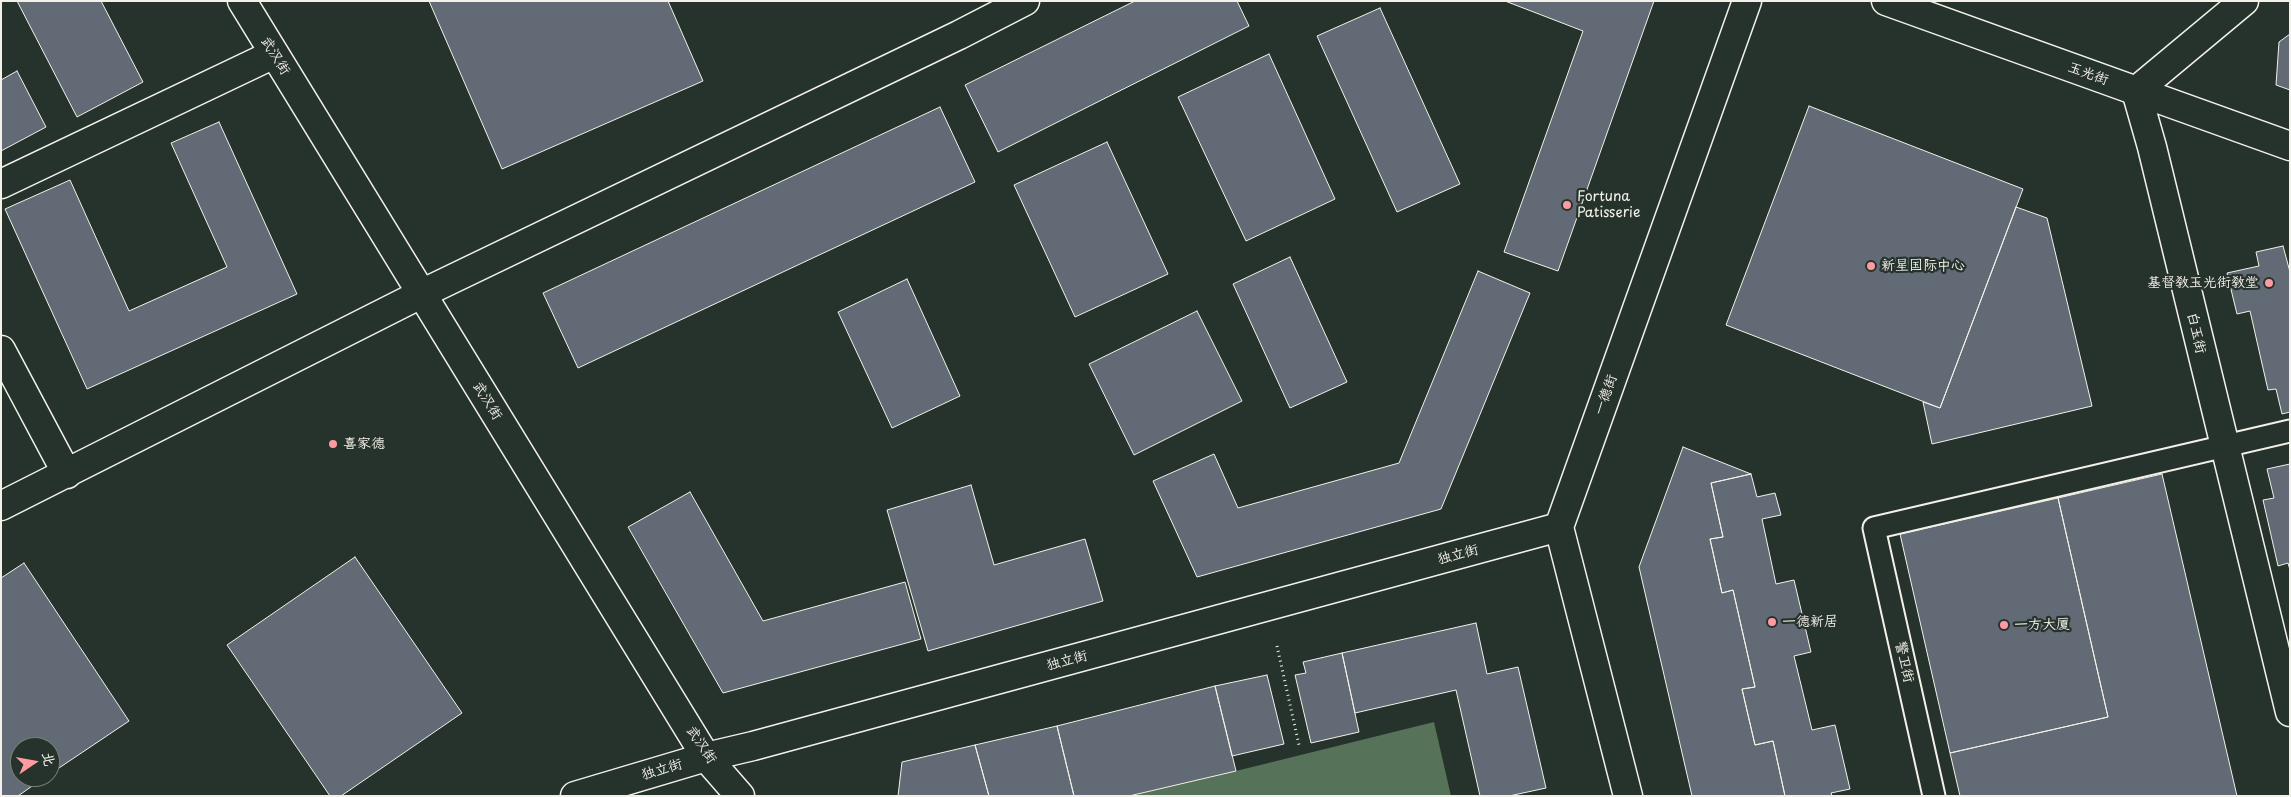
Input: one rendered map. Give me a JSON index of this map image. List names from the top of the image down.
{
  "streets": {
    "street": [
      "武汉街",
      "玉光街",
      "白玉街",
      "一德街",
      "独立街"
    ],
    "lane": ["警卫街"]
  },
  "crossings": [
    ["武汉街", "独立街"],
    ["玉光街", "白玉街"],
    ["白玉街", "警卫街"],
    ["一德街", "独立街"]
  ],
  "places": [
    "Fortuna Patisserie",
    "新星国际中心",
    "基督教玉光街教堂",
    "喜家德",
    "一德新居",
    "一方大厦"
  ],
  "north": "right"
}
